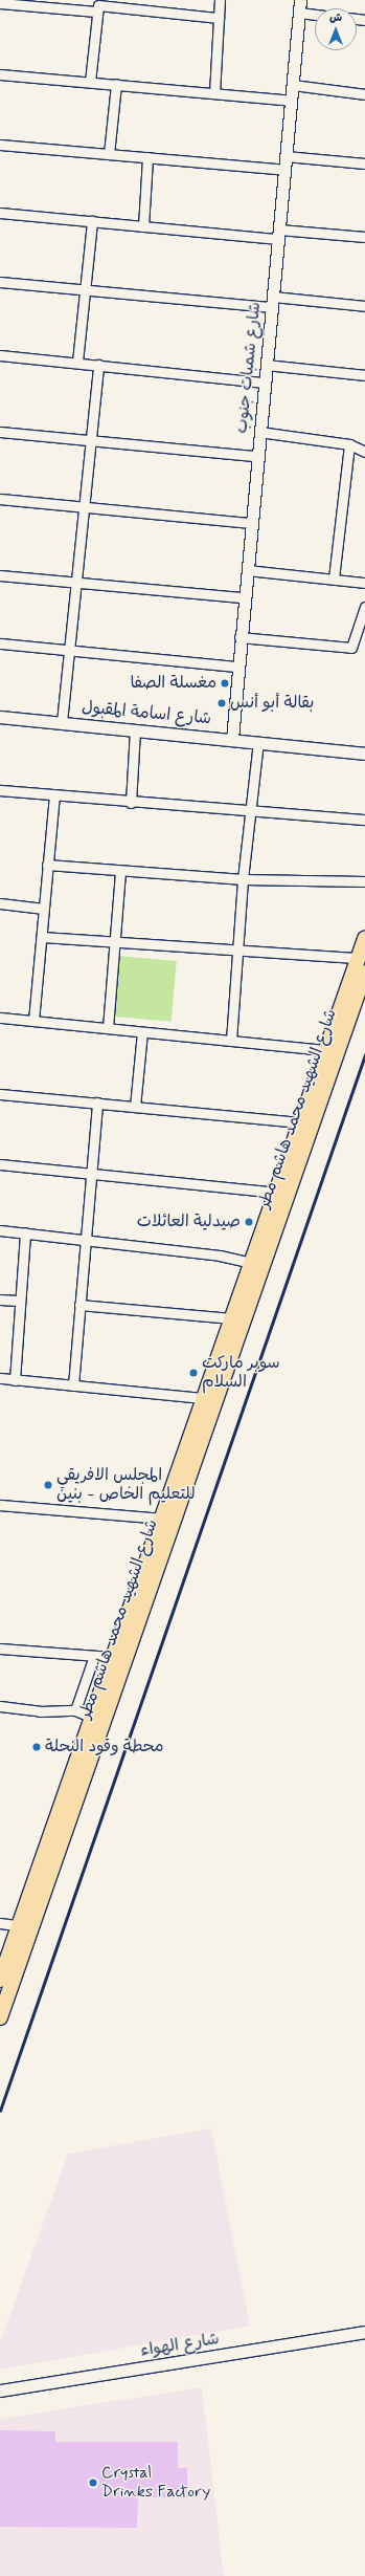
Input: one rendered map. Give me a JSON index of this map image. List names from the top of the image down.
{
  "streets": {
    "main road": ["شارع الشهيد محمد هاشم مطر"],
    "street": ["شارع شمبات جنوب", "شارع اسامة المقبول", "شارع الهواء"]
  },
  "crossings": [
    ["شارع شمبات جنوب", "شارع اسامة المقبول"]
  ],
  "places": [
    "مغسلة الصفا",
    "بقالة أبو أنس",
    "صيدلية العائلات",
    "سوبر ماركت السلام",
    "المجلس الافريقي للتعليم الخاص - بنين",
    "محطة وقود النحلة",
    "Crystal Drinks Factory"
  ],
  "north": "top"
}
